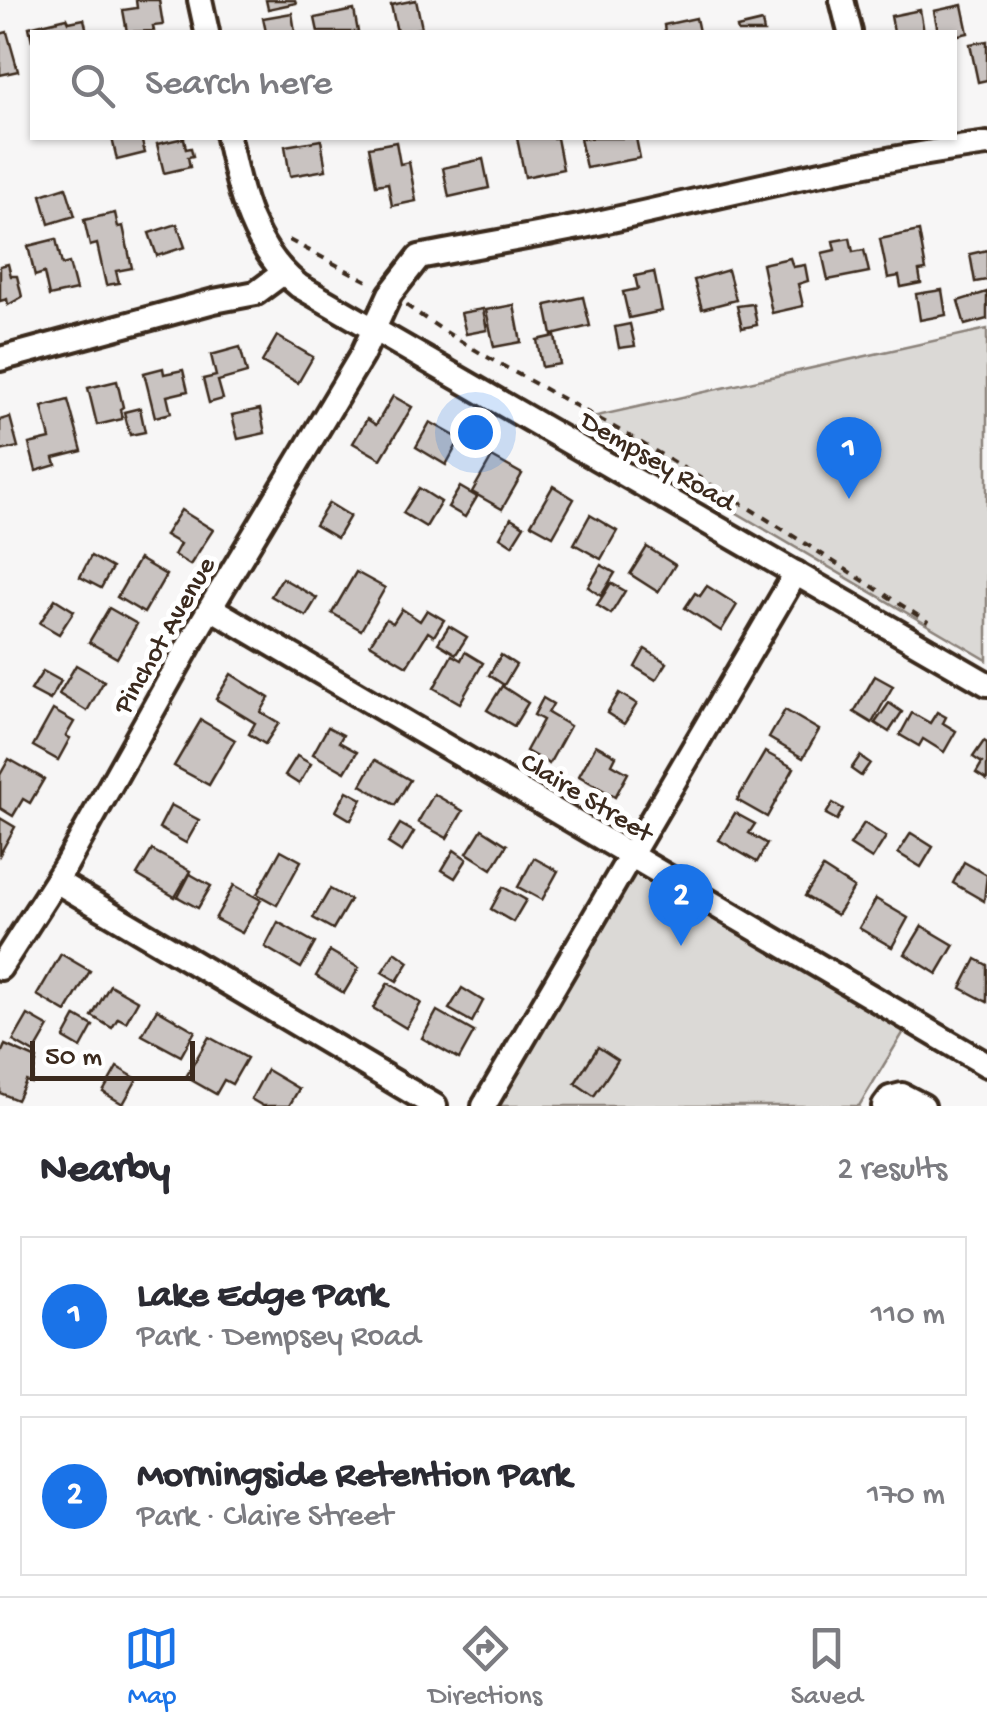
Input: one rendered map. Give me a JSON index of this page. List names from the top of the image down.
{
  "streets": {
    "street": ["Dempsey Road", "Pinchot Avenue", "Claire Street"]
  },
  "crossings": [
    ["Dempsey Road", "Pinchot Avenue"],
    ["Pinchot Avenue", "Claire Street"]
  ],
  "scale_bar": "50 m",
  "page": {
    "search": "Search here",
    "pins": ["1", "2"],
    "scale": "50 m",
    "heading": ["Nearby", "2 results"],
    "list": [
      {
        "mark": "1",
        "name": "Lake Edge Park",
        "note": "Park · Dempsey Road",
        "value": "110 m"
      },
      {
        "mark": "2",
        "name": "Morningside Retention Park",
        "note": "Park · Claire Street",
        "value": "170 m"
      }
    ],
    "nav": ["Map", "Directions", "Saved"]
  }
}
